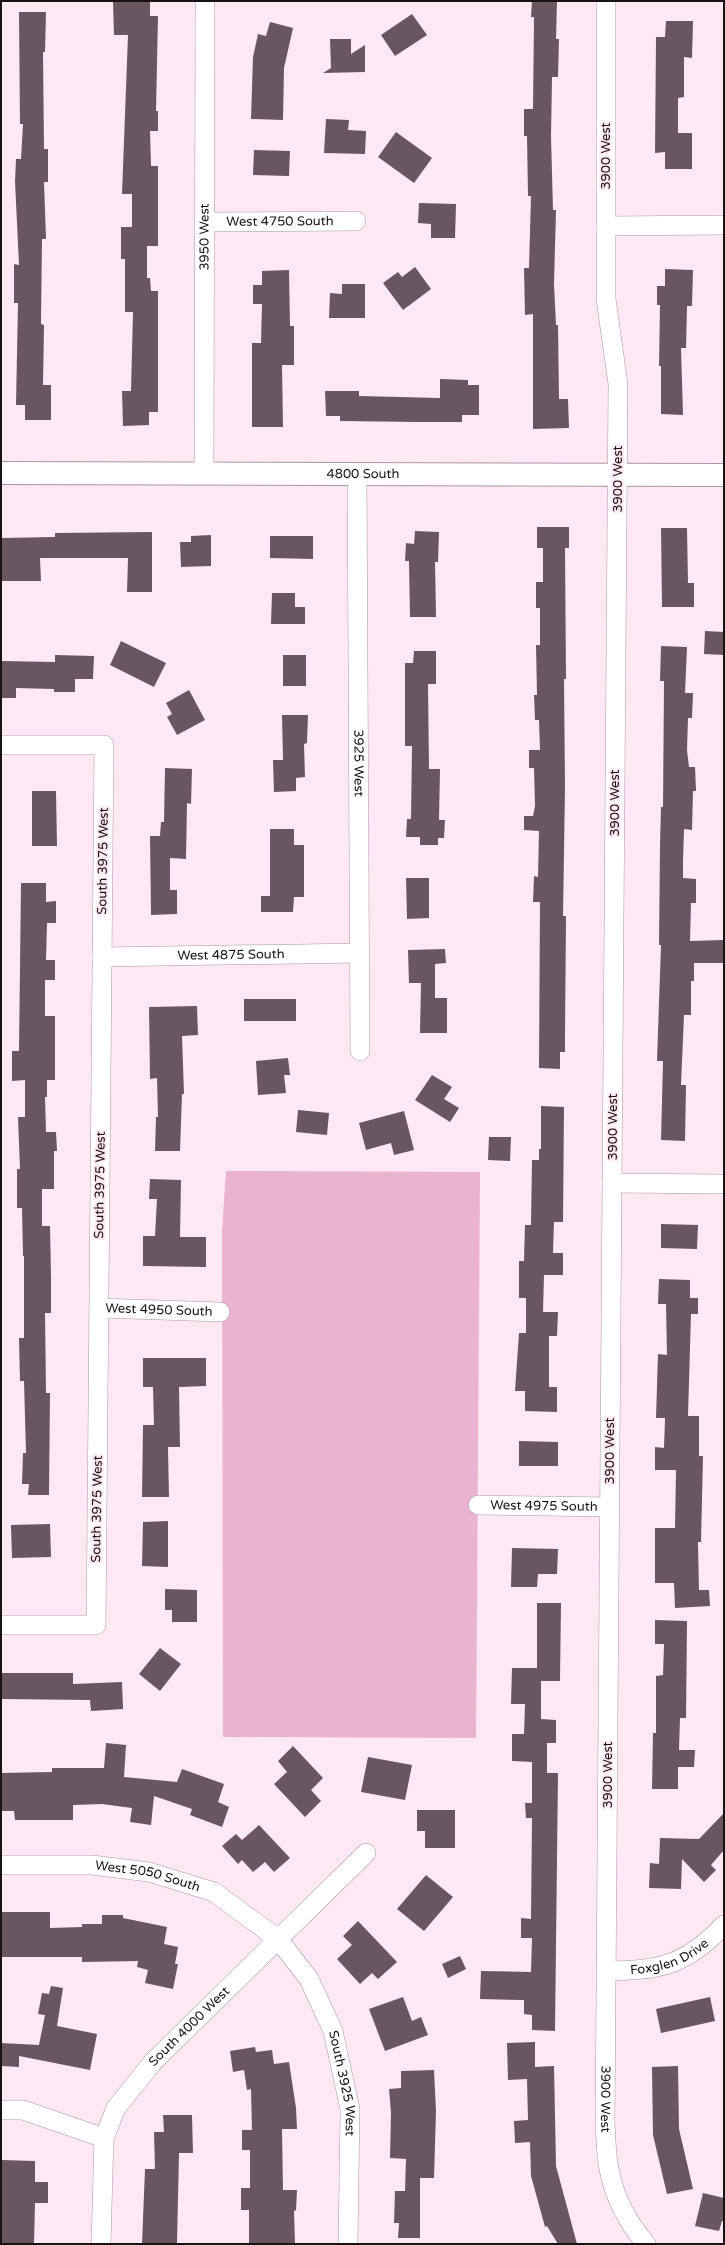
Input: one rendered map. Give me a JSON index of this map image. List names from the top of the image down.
{
  "streets": {
    "street": [
      "3900 West",
      "West 4750 South",
      "3950 West",
      "4800 South",
      "3925 West",
      "South 3975 West",
      "West 4875 South",
      "West 4950 South",
      "West 4975 South",
      "West 5050 South",
      "Foxglen Drive",
      "South 4000 West",
      "South 3925 West"
    ]
  },
  "crossings": [
    ["3900 West", "4800 South"],
    ["3900 West", "West 4975 South"],
    ["3900 West", "Foxglen Drive"],
    ["West 4750 South", "3950 West"],
    ["3950 West", "4800 South"],
    ["4800 South", "3925 West"],
    ["3925 West", "West 4875 South"],
    ["South 3975 West", "West 4875 South"],
    ["South 3975 West", "West 4950 South"],
    ["West 5050 South", "South 4000 West"],
    ["West 5050 South", "South 3925 West"],
    ["South 4000 West", "South 3925 West"]
  ]
}
